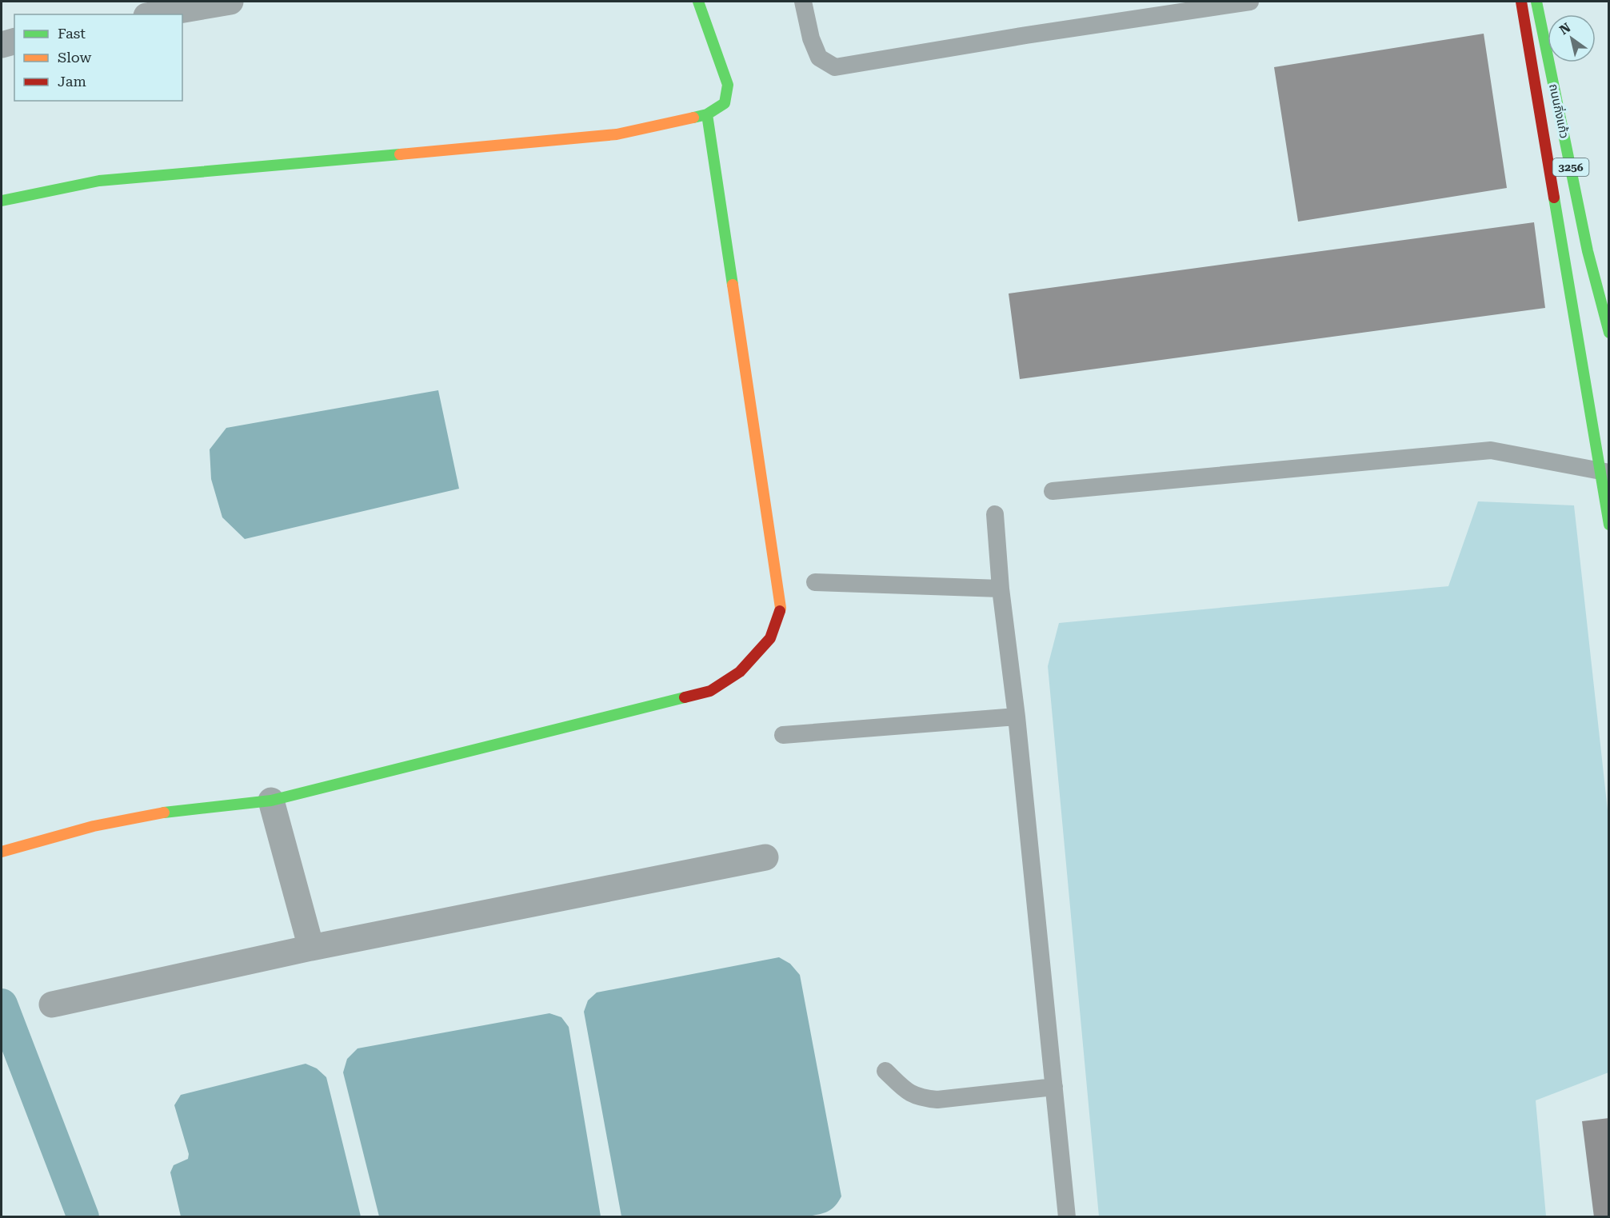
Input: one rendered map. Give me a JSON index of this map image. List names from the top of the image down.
{
  "streets": {
    "street": ["ถนนกิ่งแก้ว", "3256"]
  },
  "legend": ["Fast", "Slow", "Jam"],
  "north": "top left"
}
